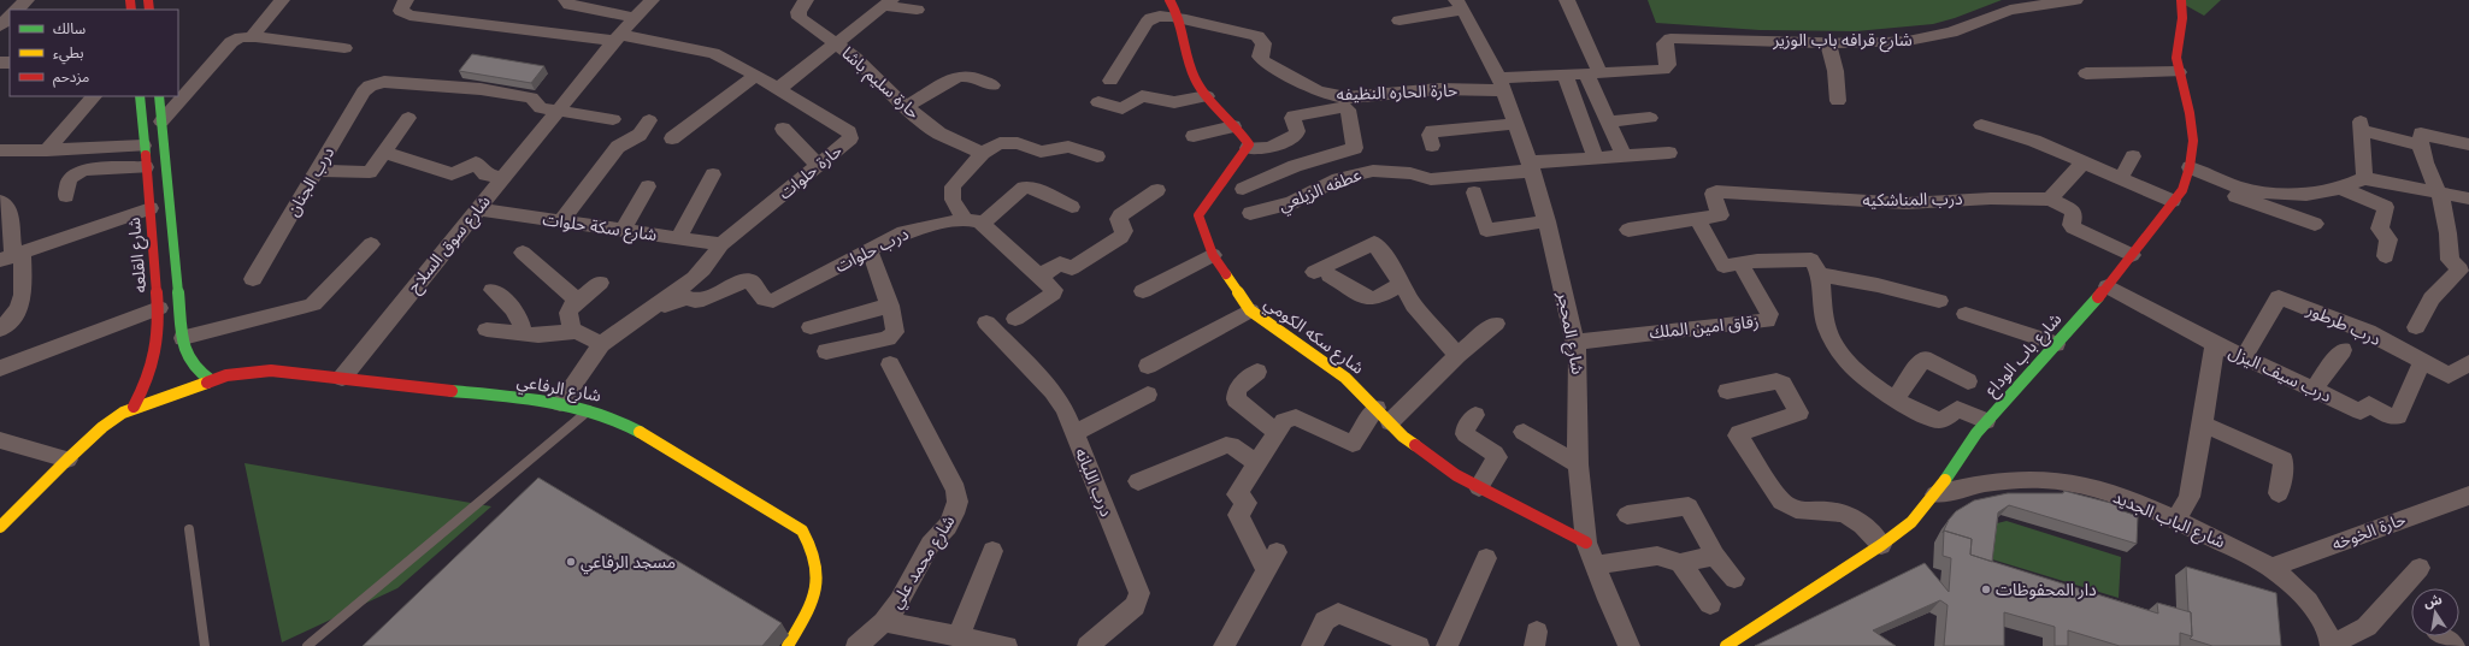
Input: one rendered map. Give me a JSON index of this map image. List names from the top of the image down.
{
  "streets": {
    "street": [
      "شارع قرافه باب الوزير",
      "حارة سليم باشا",
      "حارة الحاره النظيفه",
      "حارة حلوات",
      "درب الجنان",
      "عطفه الزيلعي",
      "درب المناشكيه",
      "شارع سكة حلوات",
      "شارع سوق السلاح",
      "درب حلوات",
      "شارع القلعه",
      "درب طرطور",
      "زقاق امين الملك",
      "شارع المحجر",
      "شارع سكه الكومي",
      "شارع باب الوداع",
      "درب سيف اليزل",
      "شارع الرفاعي",
      "درب اللبانه",
      "شارع الباب الجديد",
      "حارة الخوخه",
      "شارع محمد علي"
    ]
  },
  "crossings": [
    ["حارة الحاره النظيفه", "شارع المحجر"],
    ["حارة حلوات", "شارع سكة حلوات"],
    ["حارة حلوات", "شارع سوق السلاح"],
    ["حارة حلوات", "درب حلوات"],
    ["درب الجنان", "شارع سوق السلاح"],
    ["عطفه الزيلعي", "شارع المحجر"],
    ["درب المناشكيه", "شارع باب الوداع"],
    ["شارع سكة حلوات", "شارع سوق السلاح"],
    ["شارع سوق السلاح", "شارع الرفاعي"],
    ["شارع القلعه", "شارع الرفاعي"],
    ["درب طرطور", "درب سيف اليزل"],
    ["زقاق امين الملك", "شارع المحجر"],
    ["شارع المحجر", "شارع سكه الكومي"],
    ["شارع باب الوداع", "درب سيف اليزل"],
    ["شارع باب الوداع", "شارع الباب الجديد"],
    ["شارع الباب الجديد", "حارة الخوخه"]
  ],
  "places": ["مسجد الرفاعي", "دار المحفوظات"],
  "legend": ["سالك", "بطيء", "مزدحم"],
  "north": "top"
}
